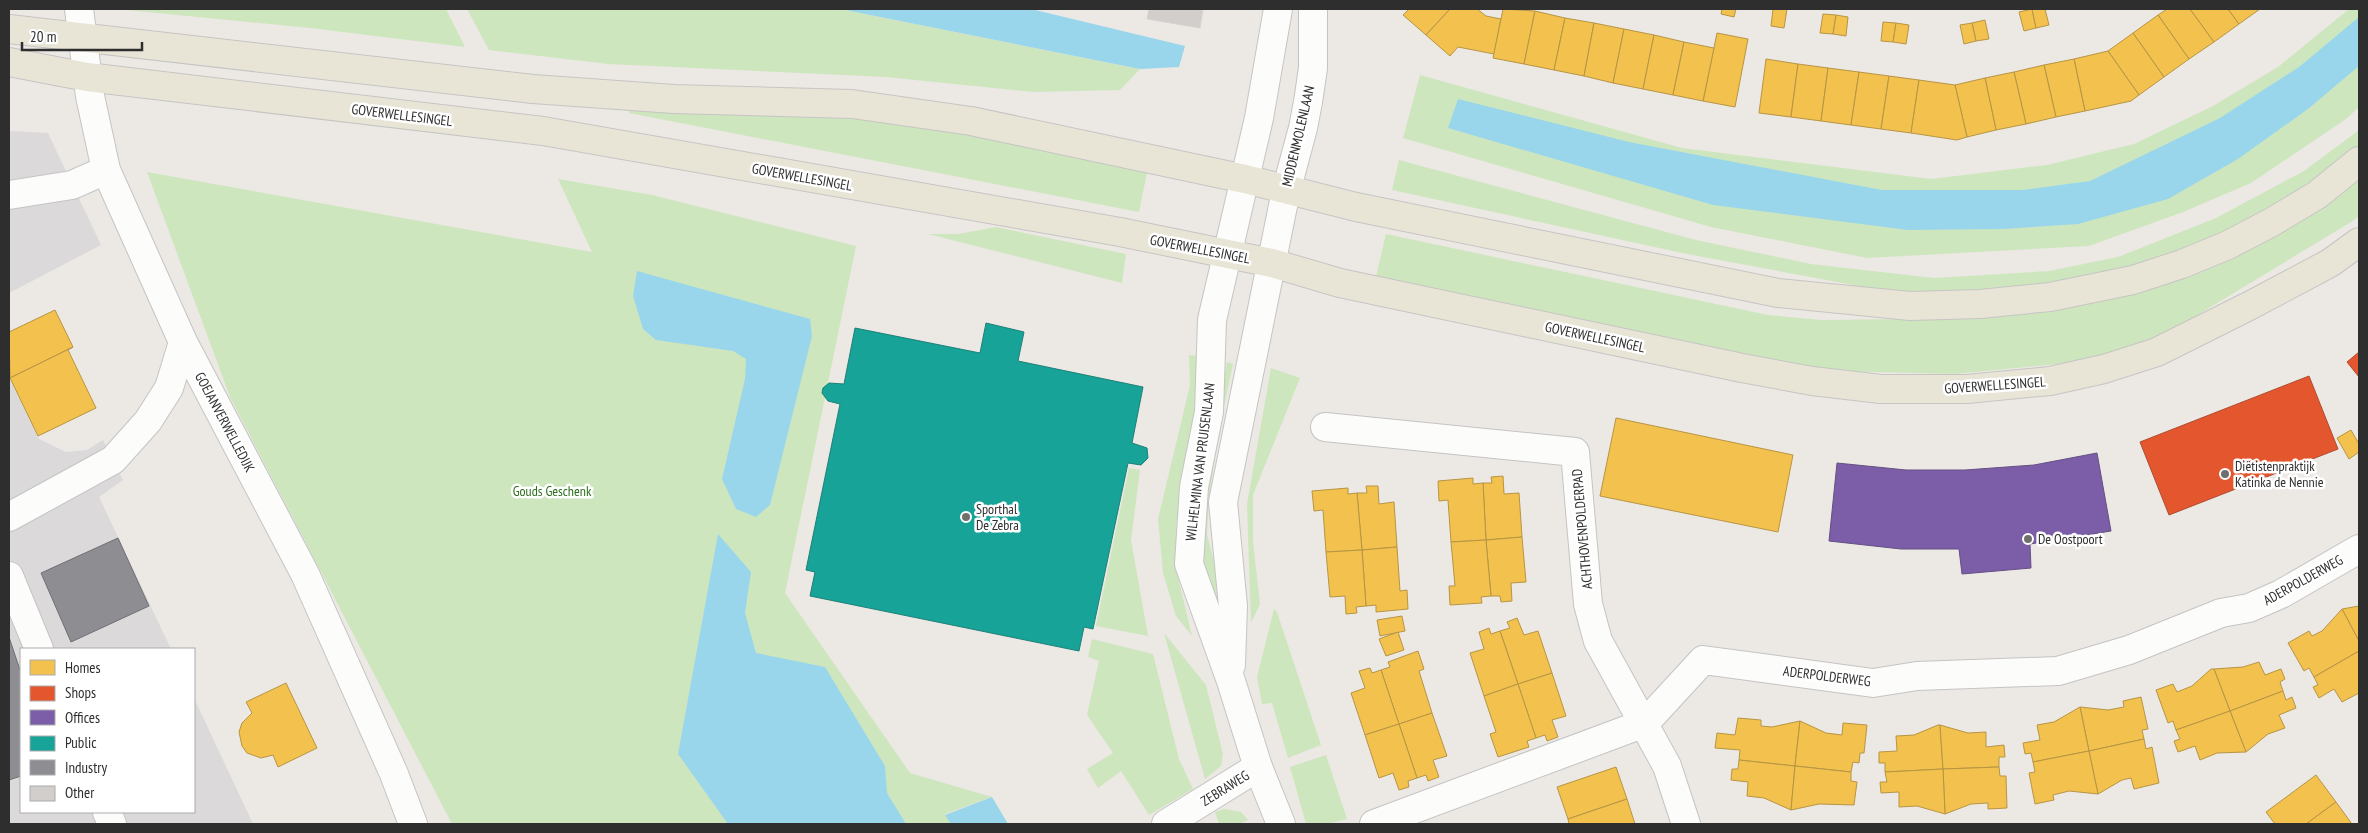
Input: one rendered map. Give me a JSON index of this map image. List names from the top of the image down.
{
  "streets": {
    "main road": ["GOVERWELLESINGEL"],
    "street": [
      "MIDDENMOLENLAAN",
      "GOEJANVERWELLEDIJK",
      "WILHELMINA VAN PRUISENLAAN",
      "ACHTHOVENPOLDERPAD",
      "ADERPOLDERWEG",
      "ZEBRAWEG"
    ]
  },
  "crossings": [
    ["GOVERWELLESINGEL", "MIDDENMOLENLAAN"],
    ["GOVERWELLESINGEL", "GOEJANVERWELLEDIJK"],
    ["GOVERWELLESINGEL", "WILHELMINA VAN PRUISENLAAN"],
    ["MIDDENMOLENLAAN", "WILHELMINA VAN PRUISENLAAN"],
    ["WILHELMINA VAN PRUISENLAAN", "ZEBRAWEG"],
    ["ACHTHOVENPOLDERPAD", "ADERPOLDERWEG"]
  ],
  "parks": ["Gouds Geschenk"],
  "places": ["Diëtistenpraktijk Katinka de Nennie", "Sporthal De Zebra", "De Oostpoort"],
  "legend": [
    "Homes",
    "Shops",
    "Offices",
    "Public",
    "Industry",
    "Other"
  ],
  "scale_bar": "20 m"
}
